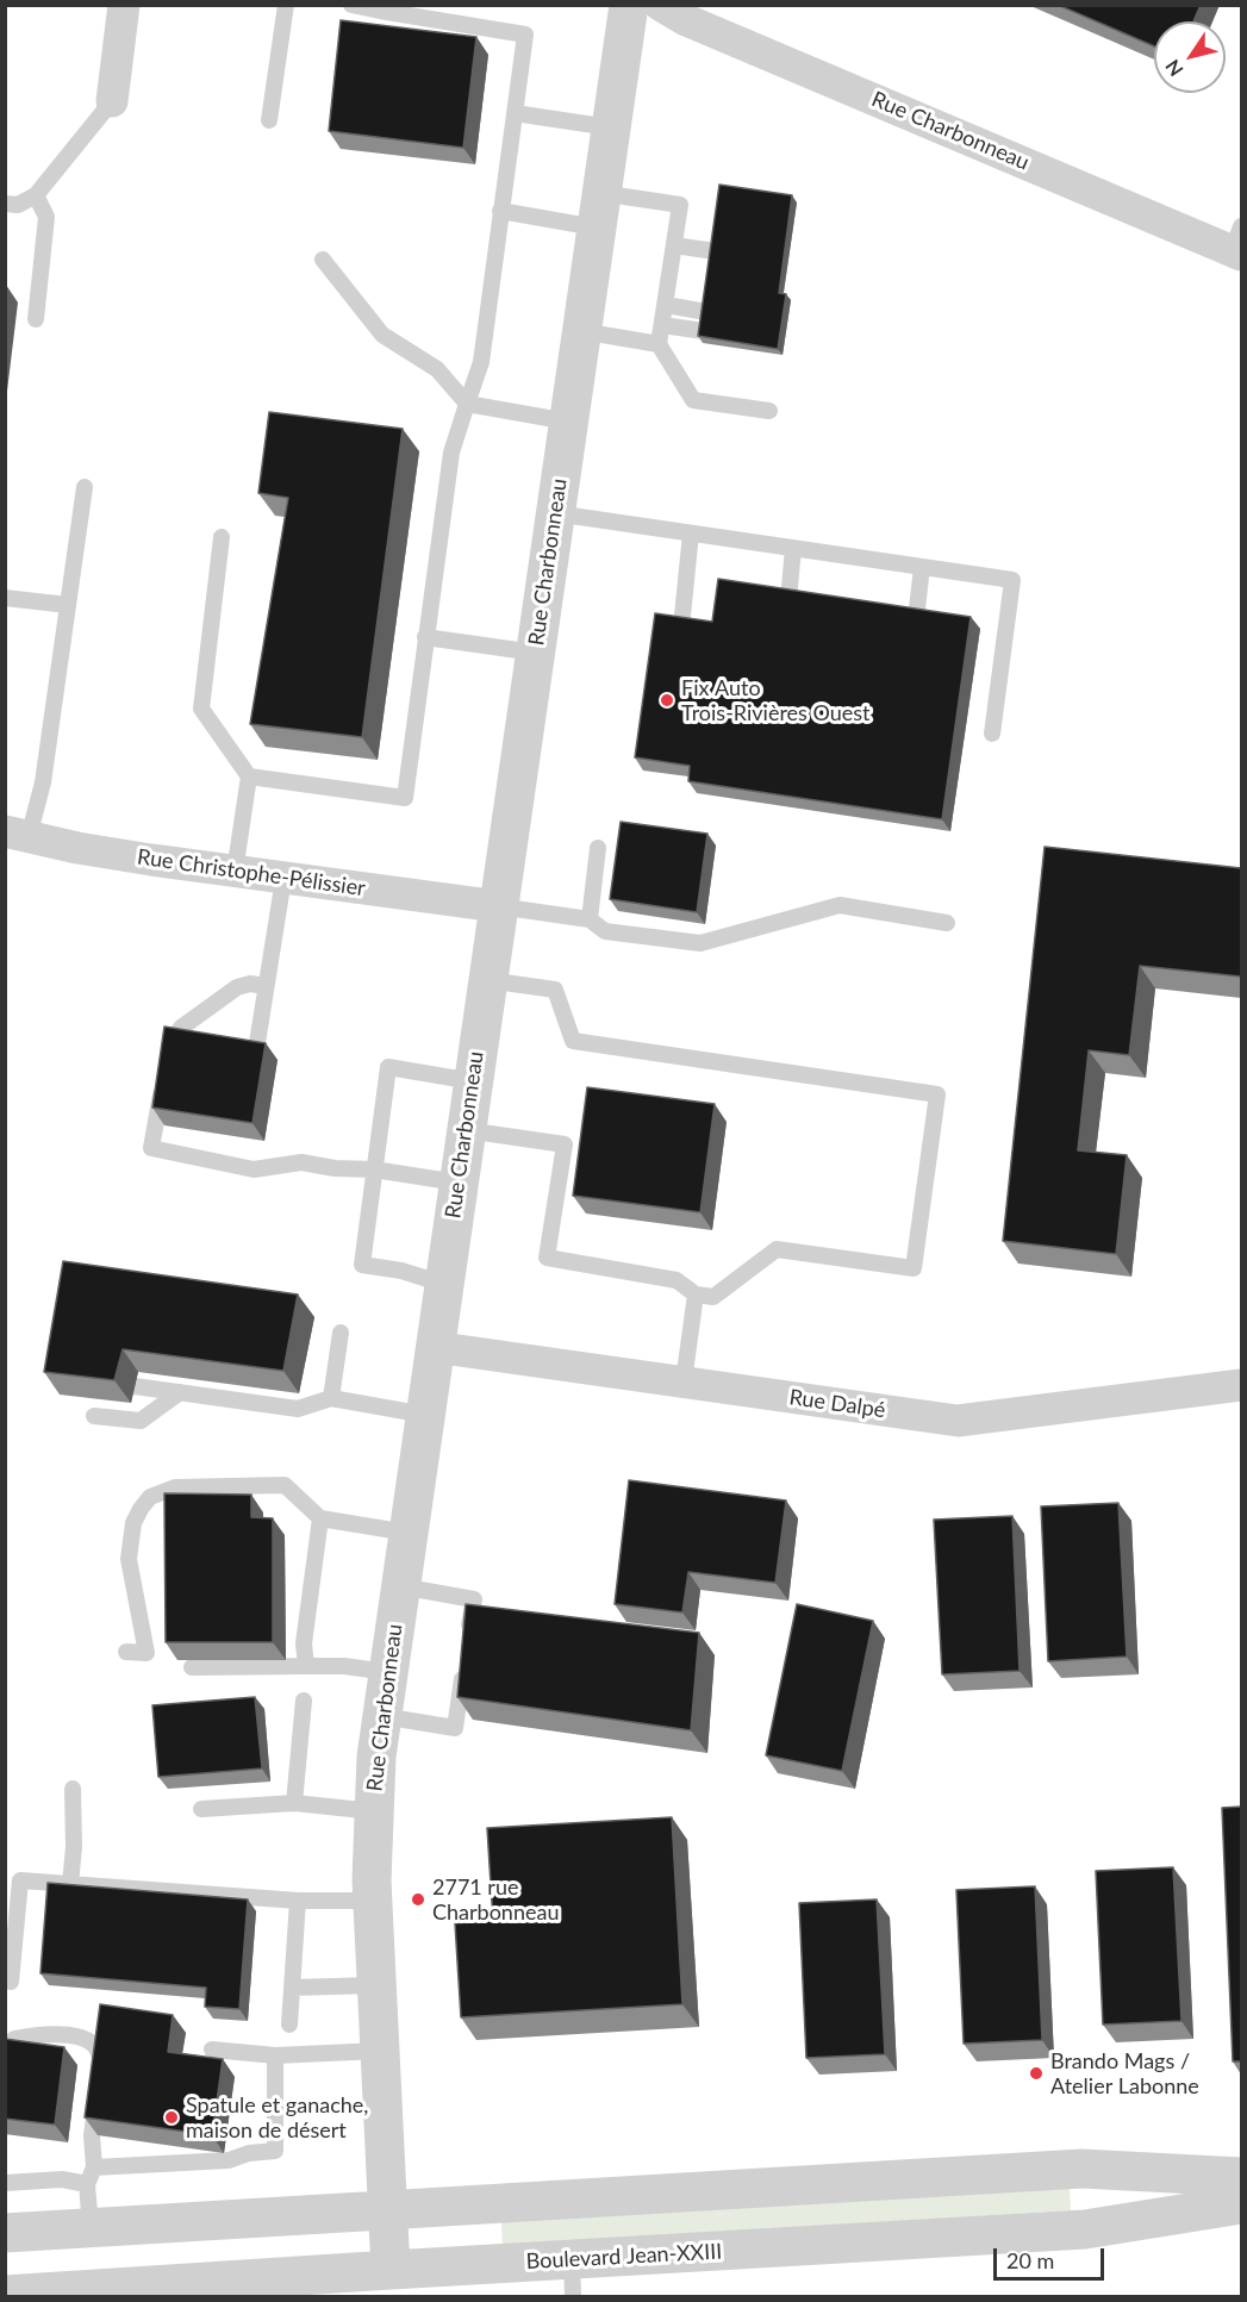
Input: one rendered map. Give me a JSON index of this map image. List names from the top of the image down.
{
  "streets": {
    "street": [
      "Rue Charbonneau",
      "Rue Christophe-Pélissier",
      "Rue Dalpé",
      "Boulevard Jean-XXIII"
    ]
  },
  "crossings": [
    ["Rue Charbonneau", "Rue Christophe-Pélissier"],
    ["Rue Charbonneau", "Rue Dalpé"],
    ["Rue Charbonneau", "Boulevard Jean-XXIII"]
  ],
  "places": [
    "Fix Auto Trois-Rivières Ouest",
    "2771 rue Charbonneau",
    "Brando Mags / Atelier Labonne",
    "Spatule et ganache, maison de désert"
  ],
  "scale_bar": "20 m",
  "north": "bottom left"
}
